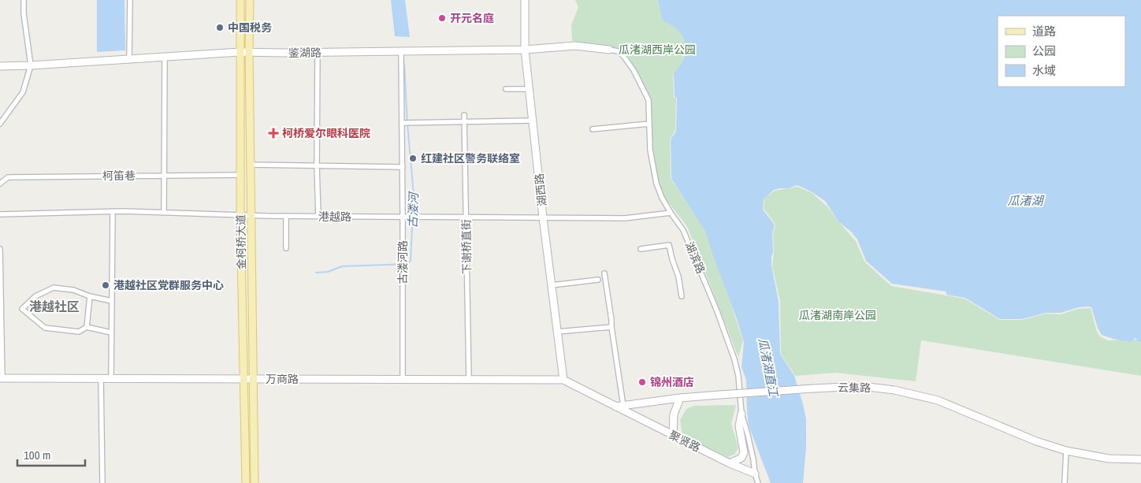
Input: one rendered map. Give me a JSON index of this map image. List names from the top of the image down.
{
  "streets": {
    "main road": ["金柯桥大道"],
    "street": [
      "鉴湖路",
      "柯笛巷",
      "湖西路",
      "港越路",
      "下谢桥直街",
      "湖滨路",
      "古溇河路",
      "万商路",
      "云集路",
      "聚贤路"
    ]
  },
  "crossings": [
    ["鉴湖路", "湖西路"],
    ["鉴湖路", "金柯桥大道"],
    ["鉴湖路", "湖滨路"],
    ["鉴湖路", "古溇河路"],
    ["柯笛巷", "金柯桥大道"],
    ["湖西路", "港越路"],
    ["湖西路", "万商路"],
    ["港越路", "金柯桥大道"],
    ["港越路", "下谢桥直街"],
    ["港越路", "湖滨路"],
    ["港越路", "古溇河路"],
    ["金柯桥大道", "万商路"],
    ["下谢桥直街", "万商路"],
    ["湖滨路", "聚贤路"],
    ["古溇河路", "万商路"],
    ["云集路", "聚贤路"]
  ],
  "districts": ["港越社区"],
  "water": ["瓜渚湖", "古溇河", "瓜渚湖直江"],
  "parks": ["瓜渚湖西岸公园", "瓜渚湖南岸公园"],
  "places": {
    "other": [
      "开元名庭",
      "中国税务",
      "红建社区警务联络室",
      "港越社区党群服务中心",
      "锦州酒店"
    ],
    "health": ["柯桥爱尔眼科医院"]
  },
  "legend": ["道路", "公园", "水域"],
  "scale_bar": "100 m"
}
